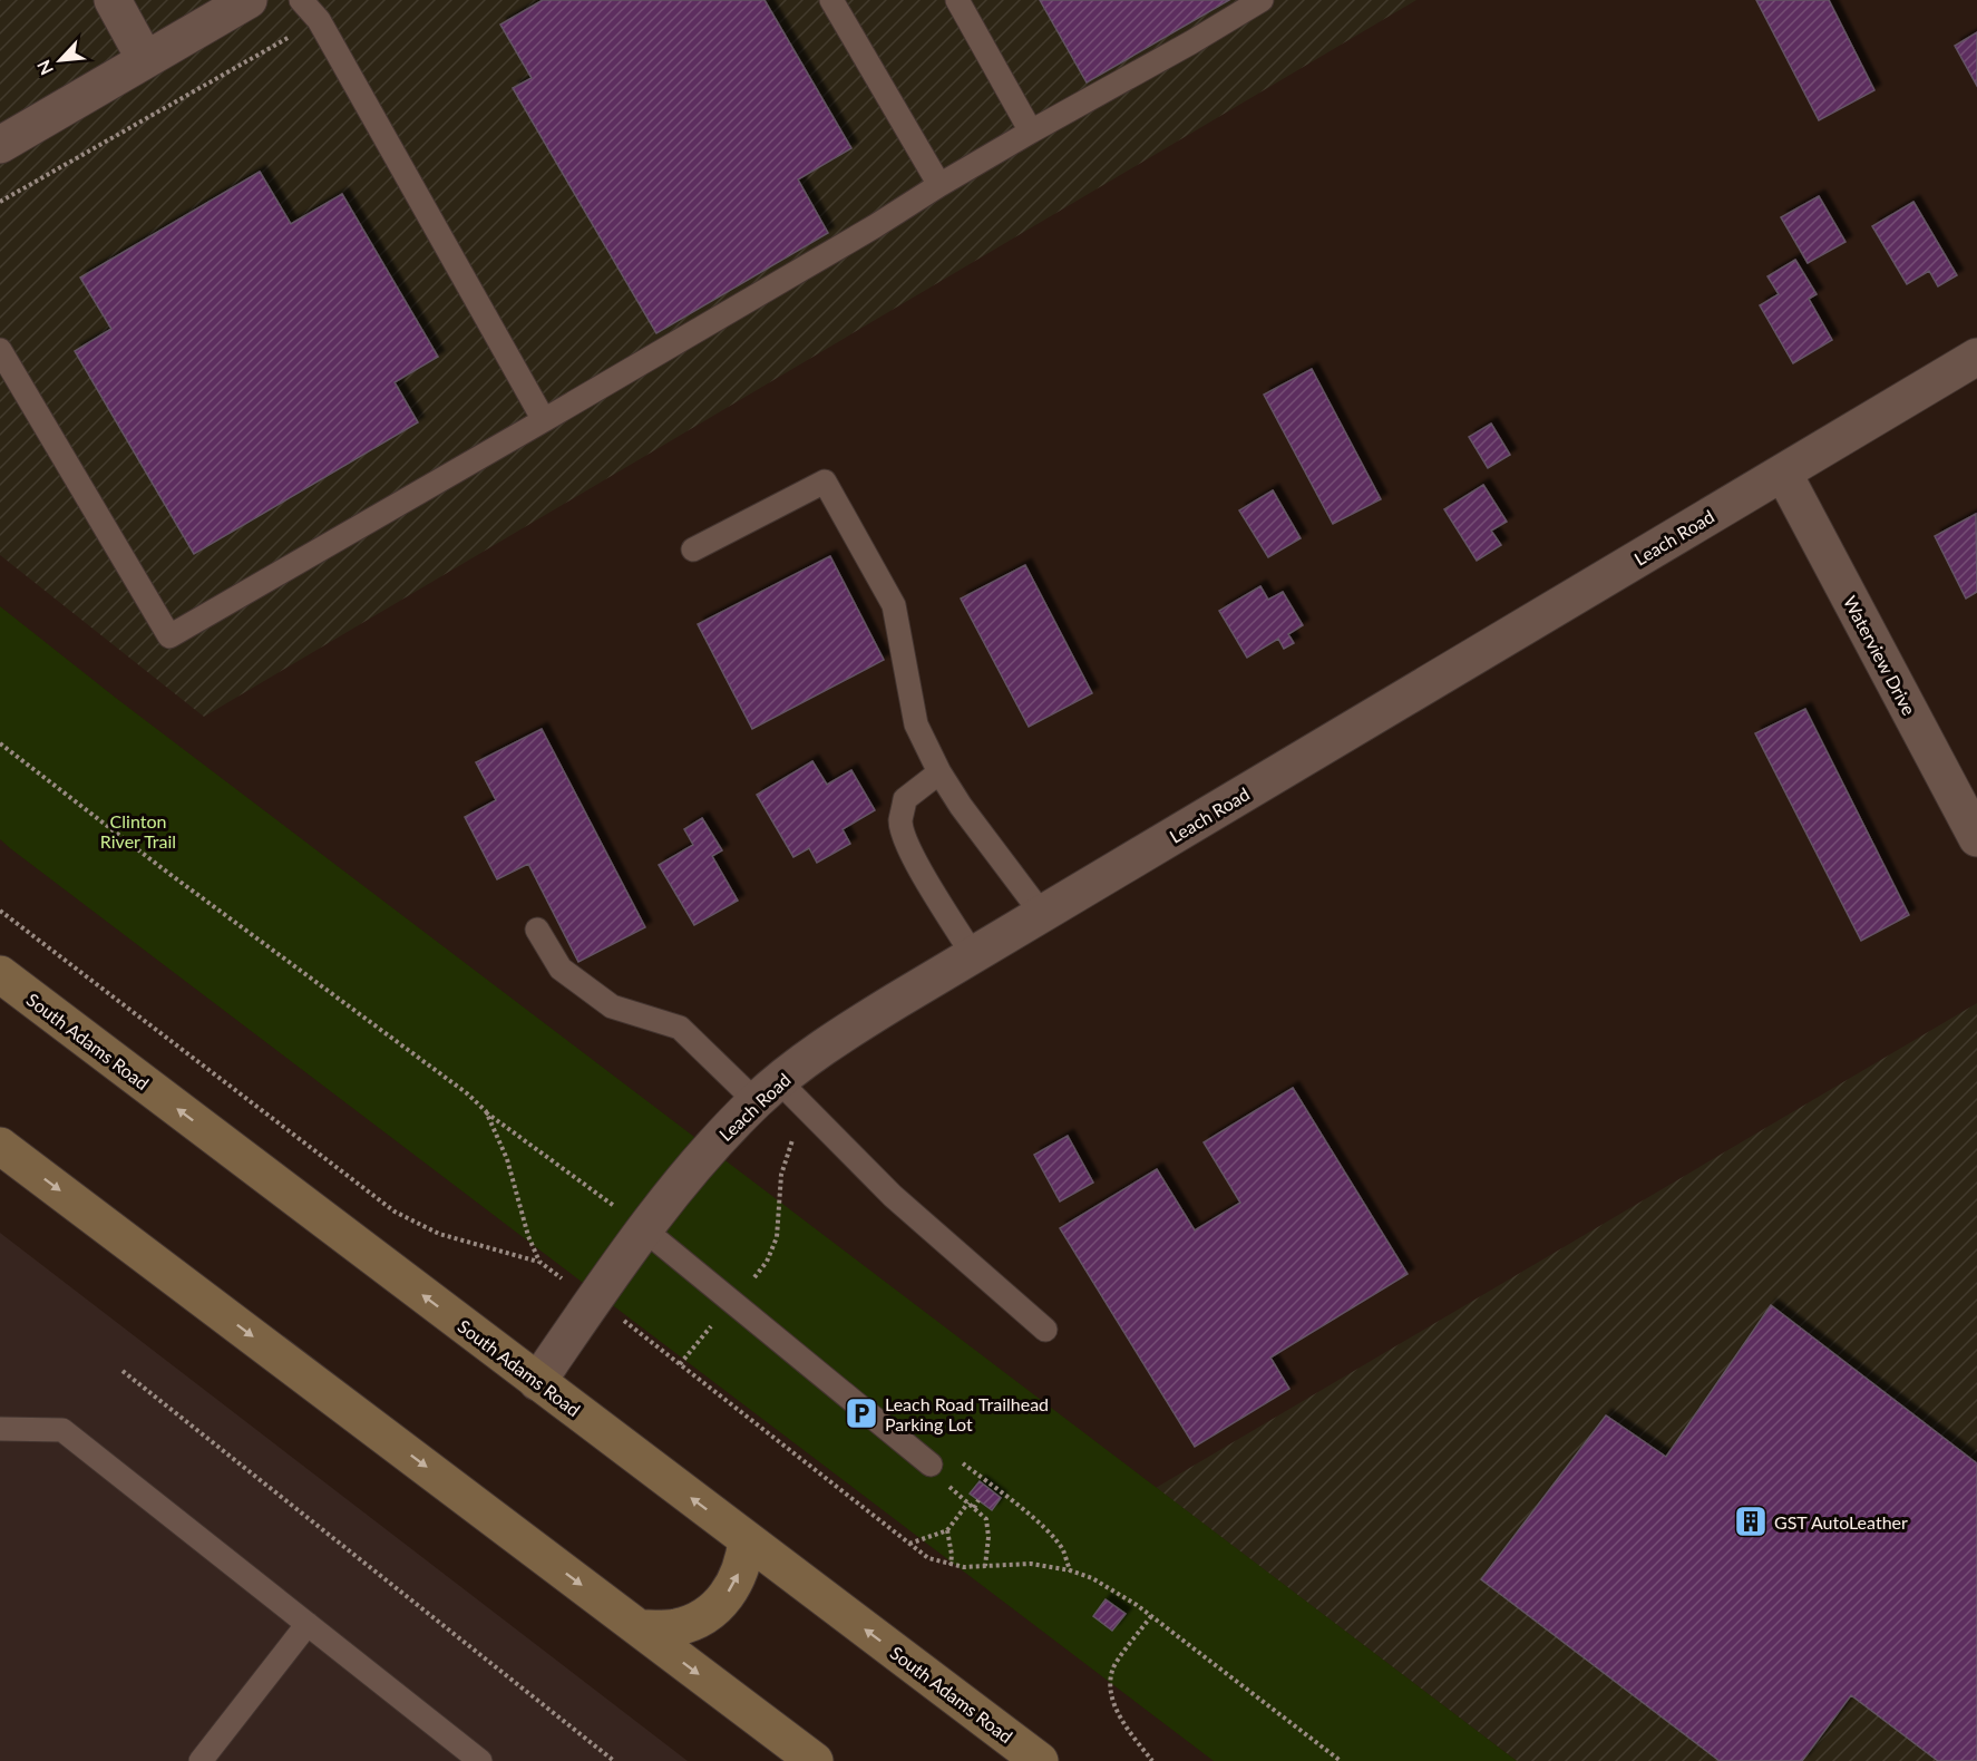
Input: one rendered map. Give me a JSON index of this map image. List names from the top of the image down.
{
  "streets": {
    "main road": ["South Adams Road"],
    "street": ["Leach Road", "Waterview Drive"]
  },
  "crossings": [
    ["Leach Road", "Waterview Drive"],
    ["Leach Road", "South Adams Road"]
  ],
  "parks": ["Clinton River Trail"],
  "places": {
    "parking": ["Leach Road Trailhead Parking Lot"],
    "building": ["GST AutoLeather"]
  },
  "north": "bottom left"
}
